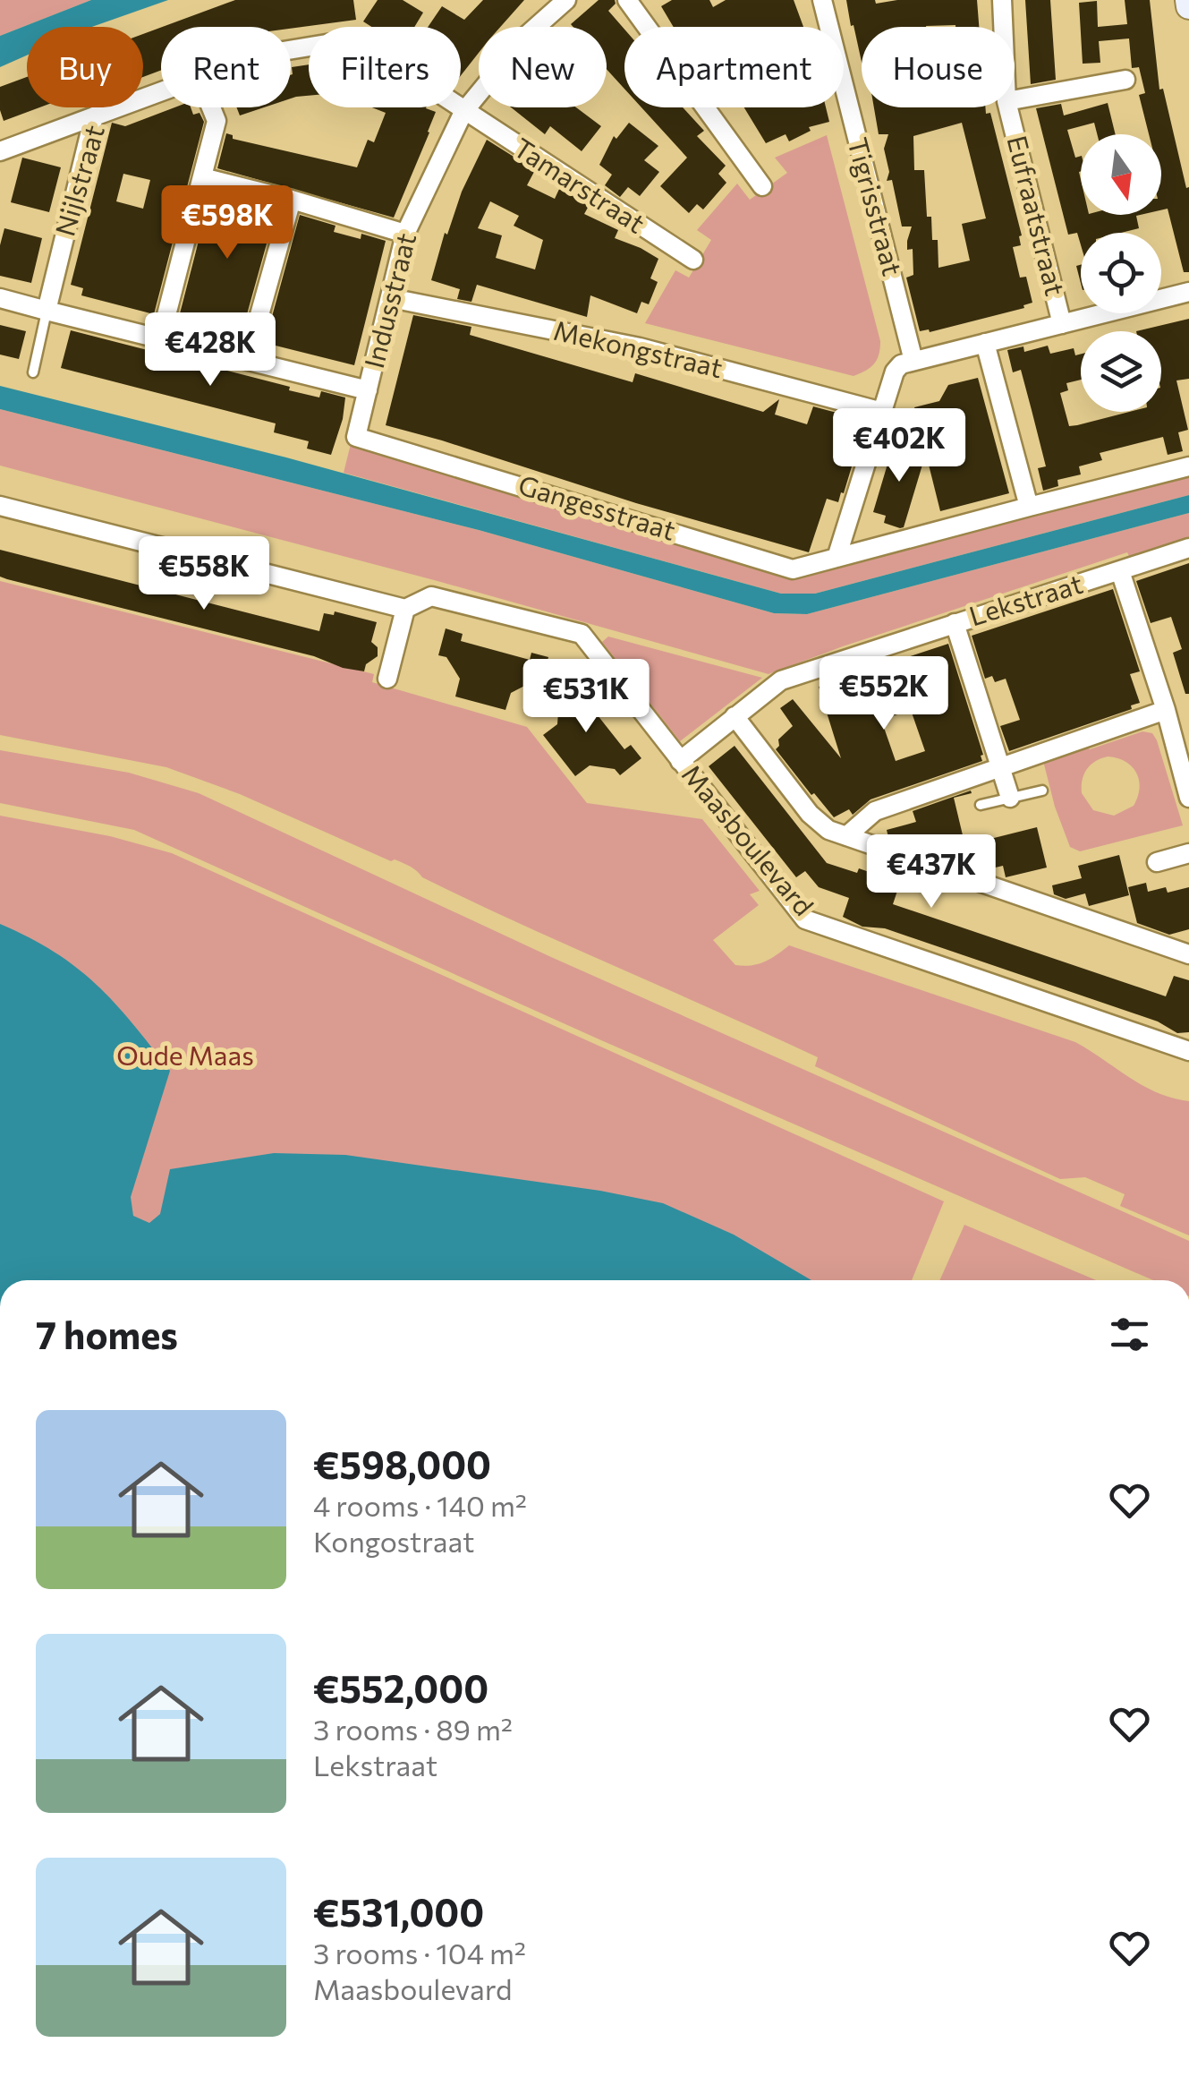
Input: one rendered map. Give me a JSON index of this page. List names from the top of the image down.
{
  "streets": {
    "street": [
      "Nijlstraat",
      "Tamarstraat",
      "Tigrisstraat",
      "Eufraatstraat",
      "Indusstraat",
      "Mekongstraat",
      "Gangesstraat",
      "Lekstraat",
      "Maasboulevard"
    ]
  },
  "crossings": [
    ["Nijlstraat", "Tamarstraat"],
    ["Nijlstraat", "Indusstraat"],
    ["Tamarstraat", "Indusstraat"],
    ["Indusstraat", "Mekongstraat"],
    ["Indusstraat", "Gangesstraat"],
    ["Lekstraat", "Maasboulevard"]
  ],
  "parks": ["Oude Maas"],
  "north": "bottom",
  "page": {
    "chip": [
      "Buy",
      "Rent",
      "Filters",
      "New",
      "Apartment",
      "House"
    ],
    "price": [
      "€598K",
      "€428K",
      "€402K",
      "€558K",
      "€552K",
      "€531K",
      "€437K"
    ],
    "heading": "7 homes",
    "list": [
      {
        "name": "€598,000",
        "note": "4 rooms · 140 m² · Kongostraat"
      },
      {
        "name": "€552,000",
        "note": "3 rooms · 89 m² · Lekstraat"
      },
      {
        "name": "€531,000",
        "note": "3 rooms · 104 m² · Maasboulevard"
      }
    ]
  }
}
